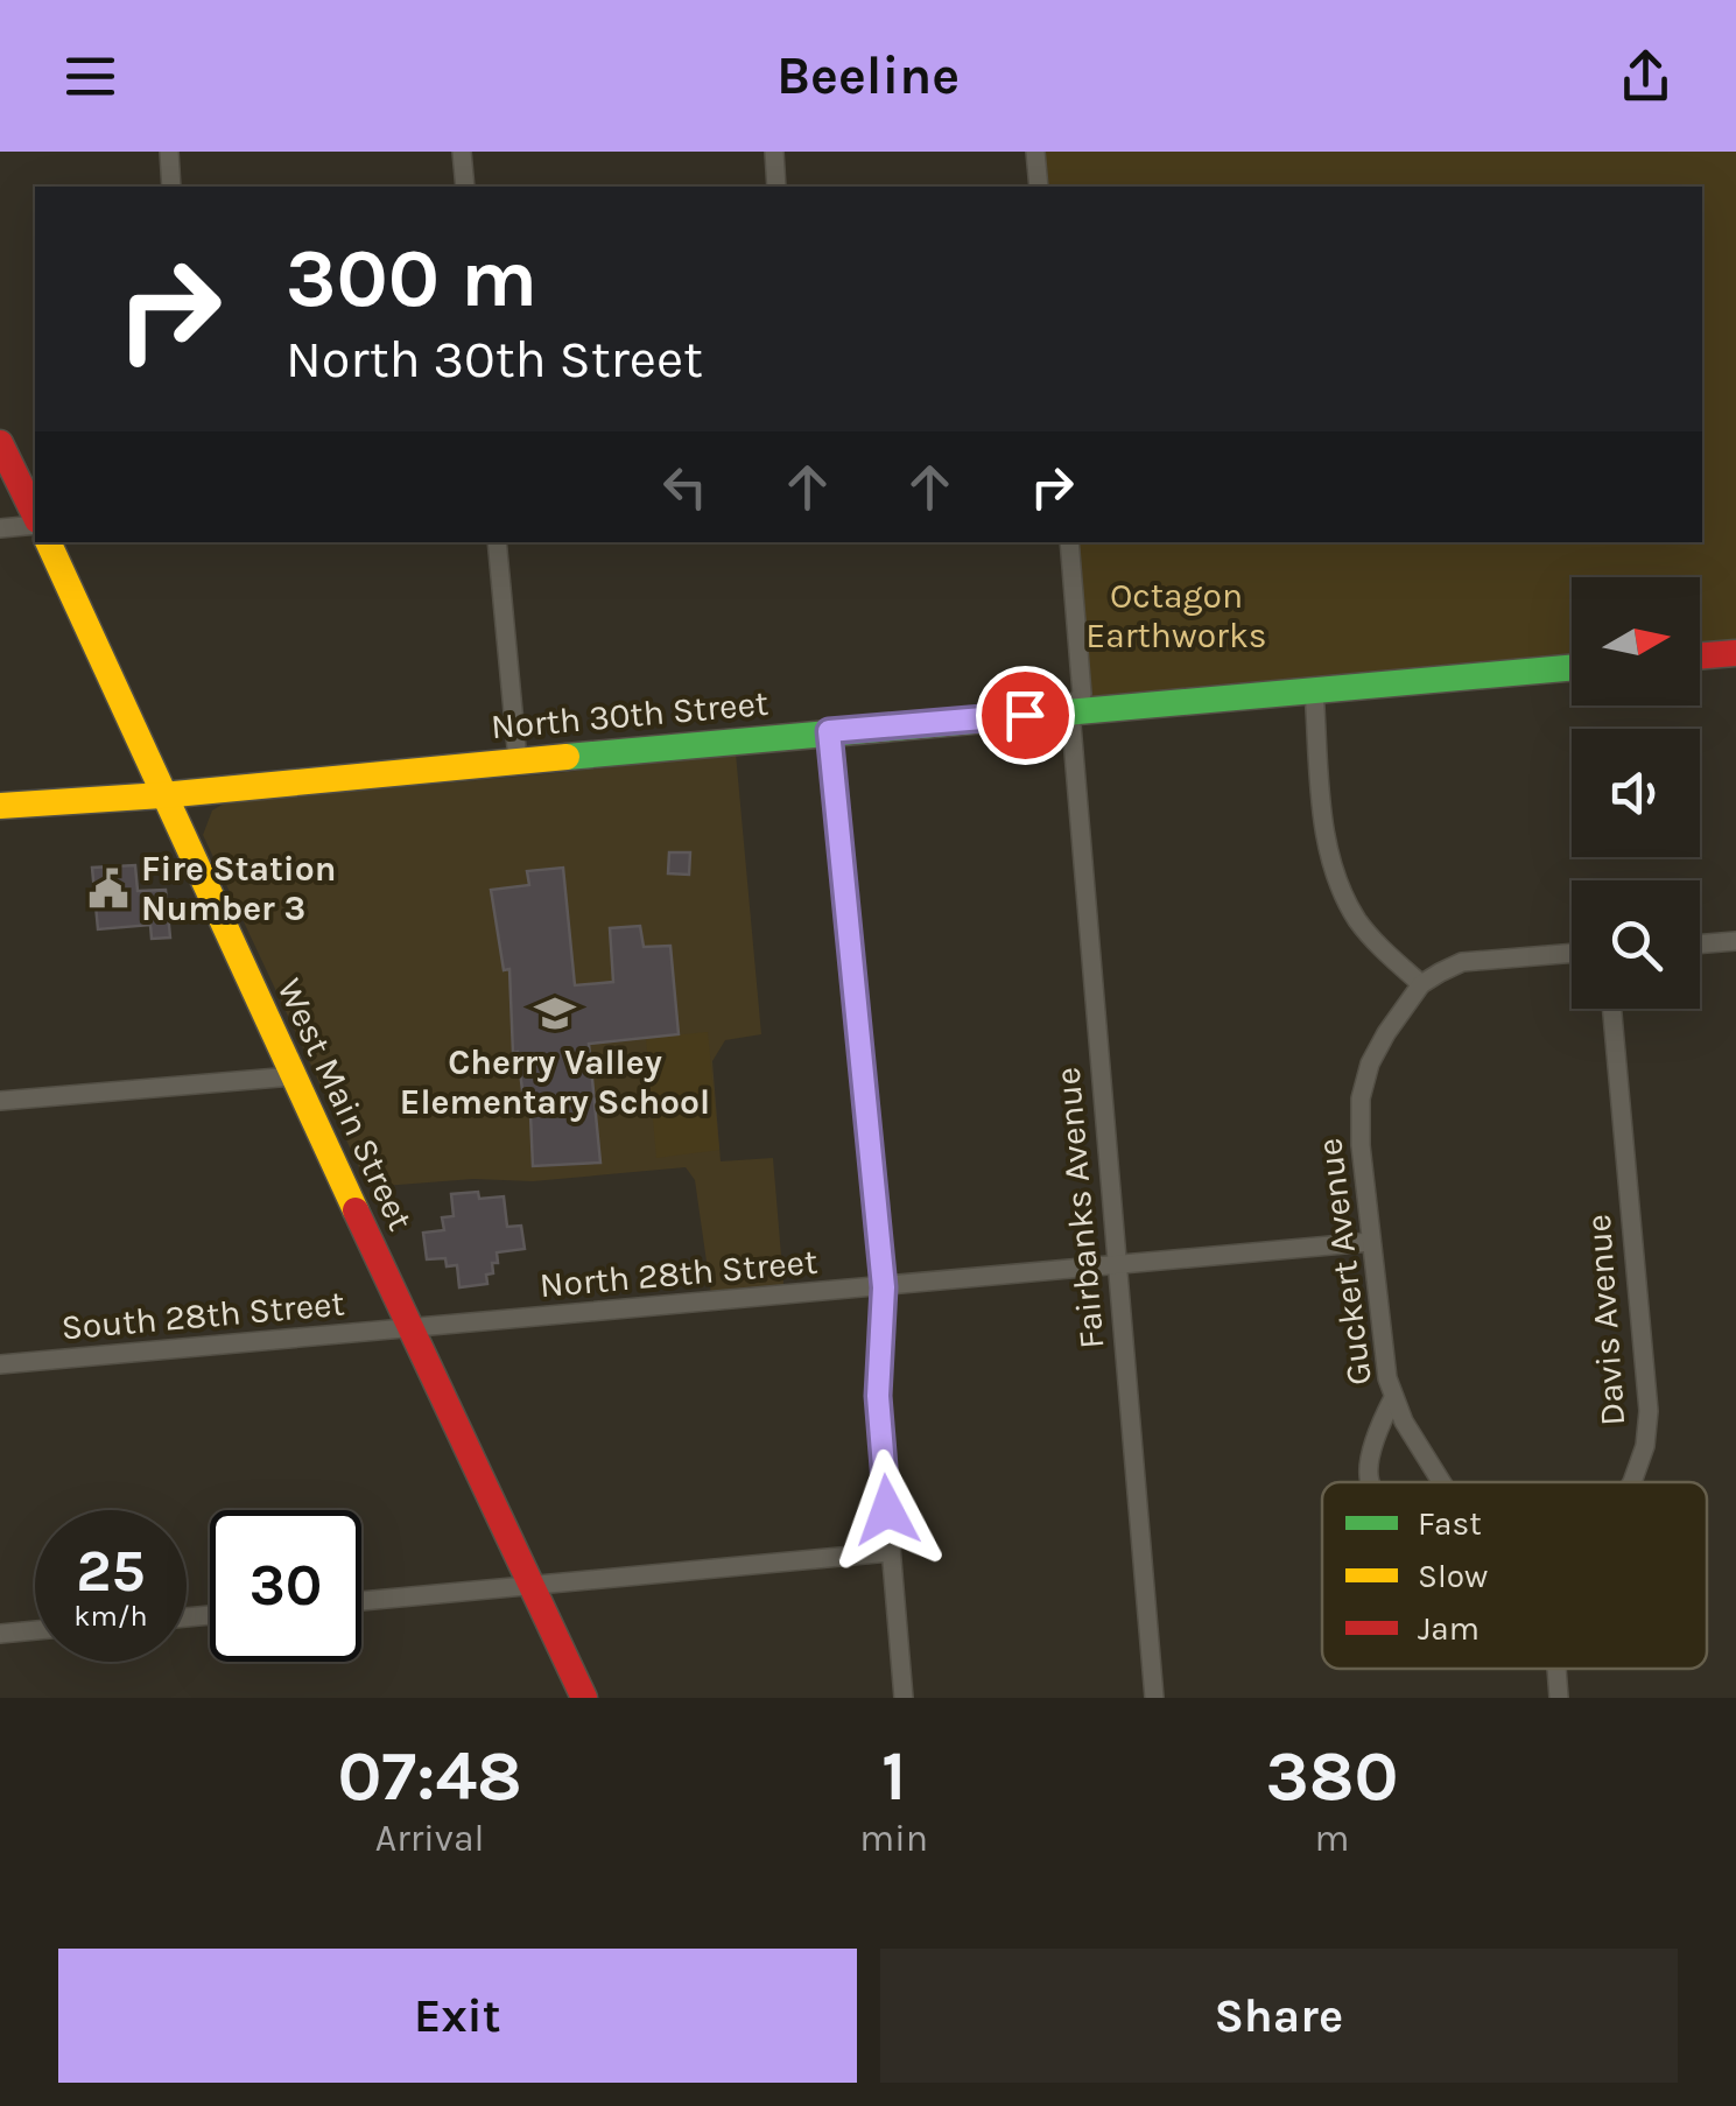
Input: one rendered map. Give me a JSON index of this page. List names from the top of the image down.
{
  "streets": {
    "street": [
      "North 30th Street",
      "West Main Street",
      "Fairbanks Avenue",
      "Guckert Avenue",
      "North 28th Street",
      "South 28th Street",
      "Davis Avenue"
    ]
  },
  "crossings": [
    ["North 30th Street", "West Main Street"],
    ["North 30th Street", "Fairbanks Avenue"],
    ["West Main Street", "North 28th Street"],
    ["West Main Street", "South 28th Street"],
    ["Fairbanks Avenue", "North 28th Street"],
    ["Guckert Avenue", "North 28th Street"],
    ["North 28th Street", "South 28th Street"]
  ],
  "parks": ["Octagon Earthworks"],
  "places": {
    "public building": ["Fire Station Number 3"],
    "school or university": ["Cherry Valley Elementary School"]
  },
  "legend": ["Fast", "Slow", "Jam"],
  "north": "right",
  "page": {
    "header": "Beeline",
    "turn": ["300 m", "North 30th Street"],
    "speed": "25 km/h",
    "limit": "30",
    "eta": [
      "07:48",
      "Arrival",
      "1",
      "min",
      "380",
      "m"
    ],
    "buttons": ["Exit", "Share"]
  }
}
